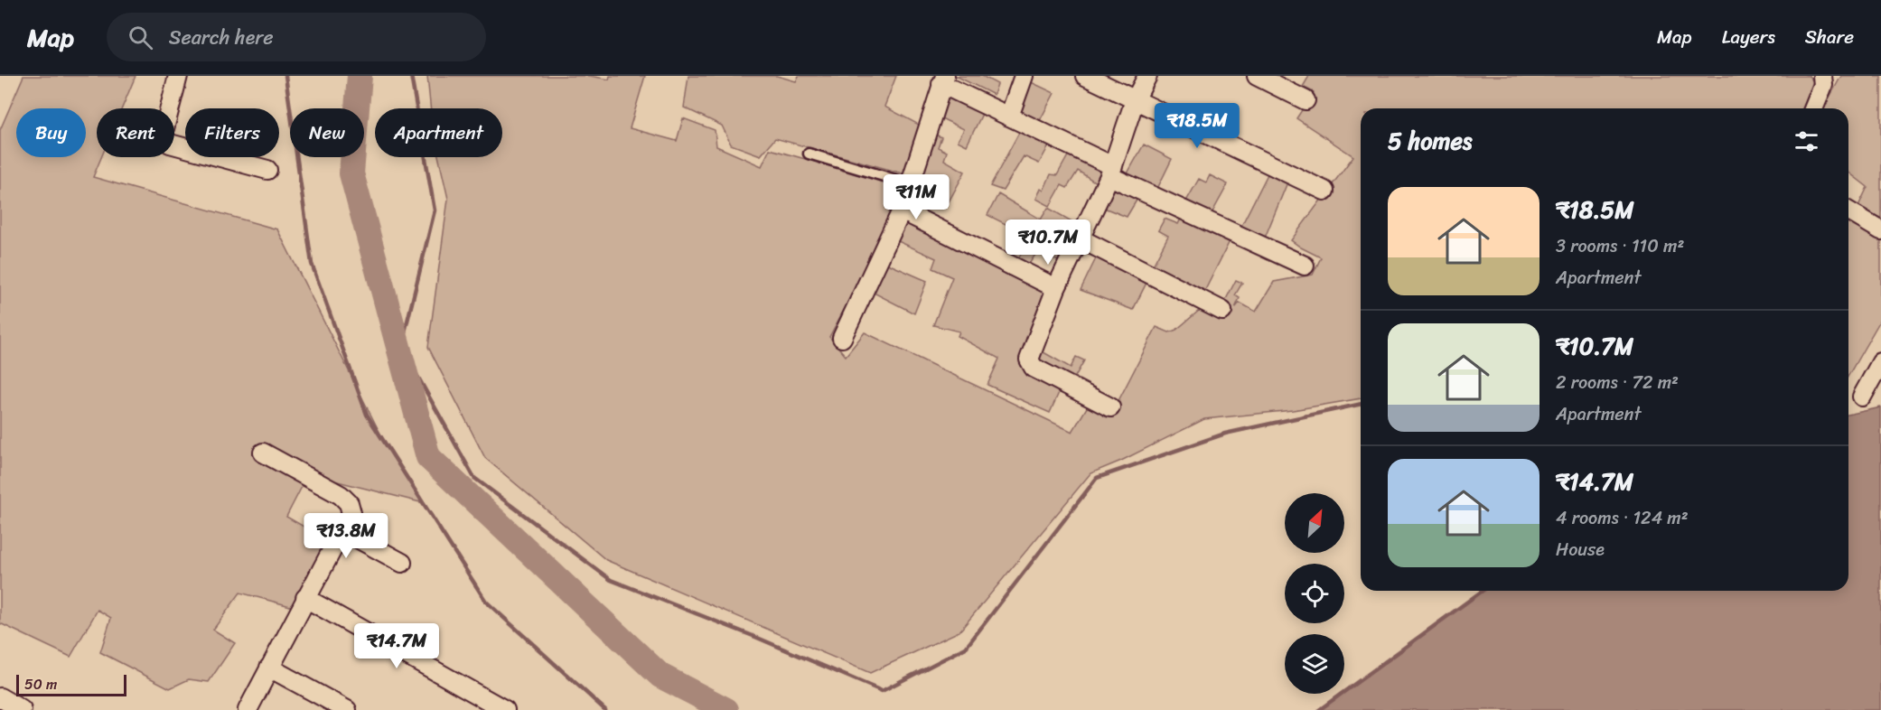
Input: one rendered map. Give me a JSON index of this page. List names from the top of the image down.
{
  "scale_bar": "50 m",
  "north": "top right",
  "page": {
    "header": "Map",
    "search": "Search here",
    "nav": ["Map", "Layers", "Share"],
    "price": [
      "₹18.5M",
      "₹11M",
      "₹10.7M",
      "₹13.8M",
      "₹14.7M"
    ],
    "chip": [
      "Buy",
      "Rent",
      "Filters",
      "New",
      "Apartment"
    ],
    "heading": "5 homes",
    "list": [
      {
        "name": "₹18.5M",
        "note": "3 rooms · 110 m² · Apartment"
      },
      {
        "name": "₹10.7M",
        "note": "2 rooms · 72 m² · Apartment"
      },
      {
        "name": "₹14.7M",
        "note": "4 rooms · 124 m² · House"
      }
    ],
    "scale": "50 m"
  }
}
